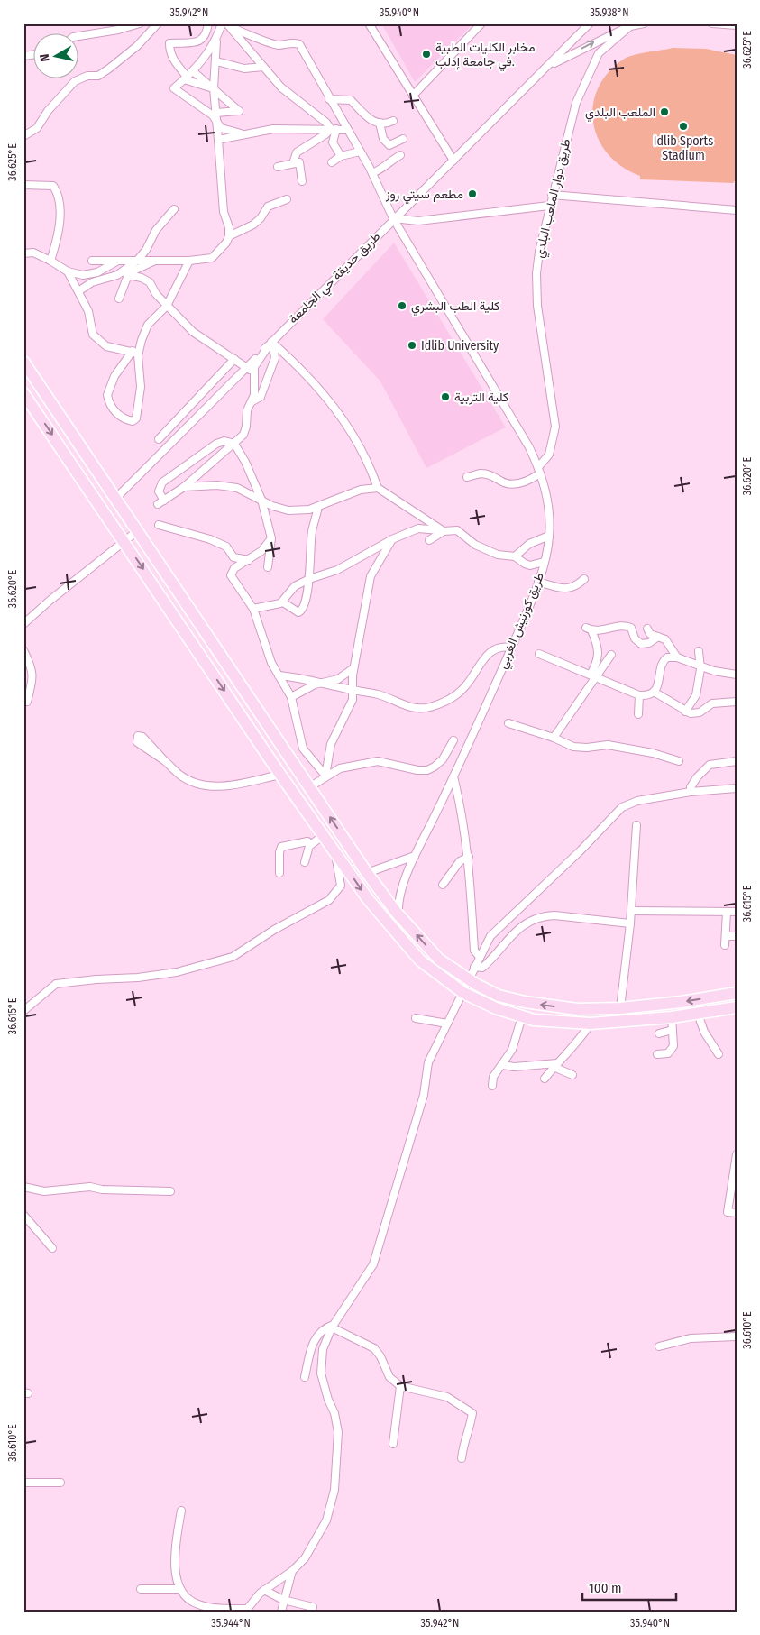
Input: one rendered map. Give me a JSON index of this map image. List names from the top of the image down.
{
  "streets": {
    "street": ["طريق دوار الملعب البلدي", "طريق حديقة حي الجامعة", "طريق كورنيش الغربي"]
  },
  "crossings": [
    ["طريق دوار الملعب البلدي", "طريق حديقة حي الجامعة"],
    ["طريق دوار الملعب البلدي", "طريق كورنيش الغربي"],
    ["طريق حديقة حي الجامعة", "طريق كورنيش الغربي"]
  ],
  "places": [
    "مخابر الكليات الطبية في جامعة إدلب.",
    "الملعب البلدي",
    "Idlib Sports Stadium",
    "مطعم سيتي روز",
    "كلية الطب البشري",
    "Idlib University",
    "كلية التربية"
  ],
  "scale_bar": "100 m",
  "north": "left",
  "coordinates": [
    "35.942°N",
    "35.940°N",
    "35.938°N",
    "36.625°E",
    "36.620°E",
    "36.615°E",
    "36.610°E",
    "35.944°N"
  ]
}
